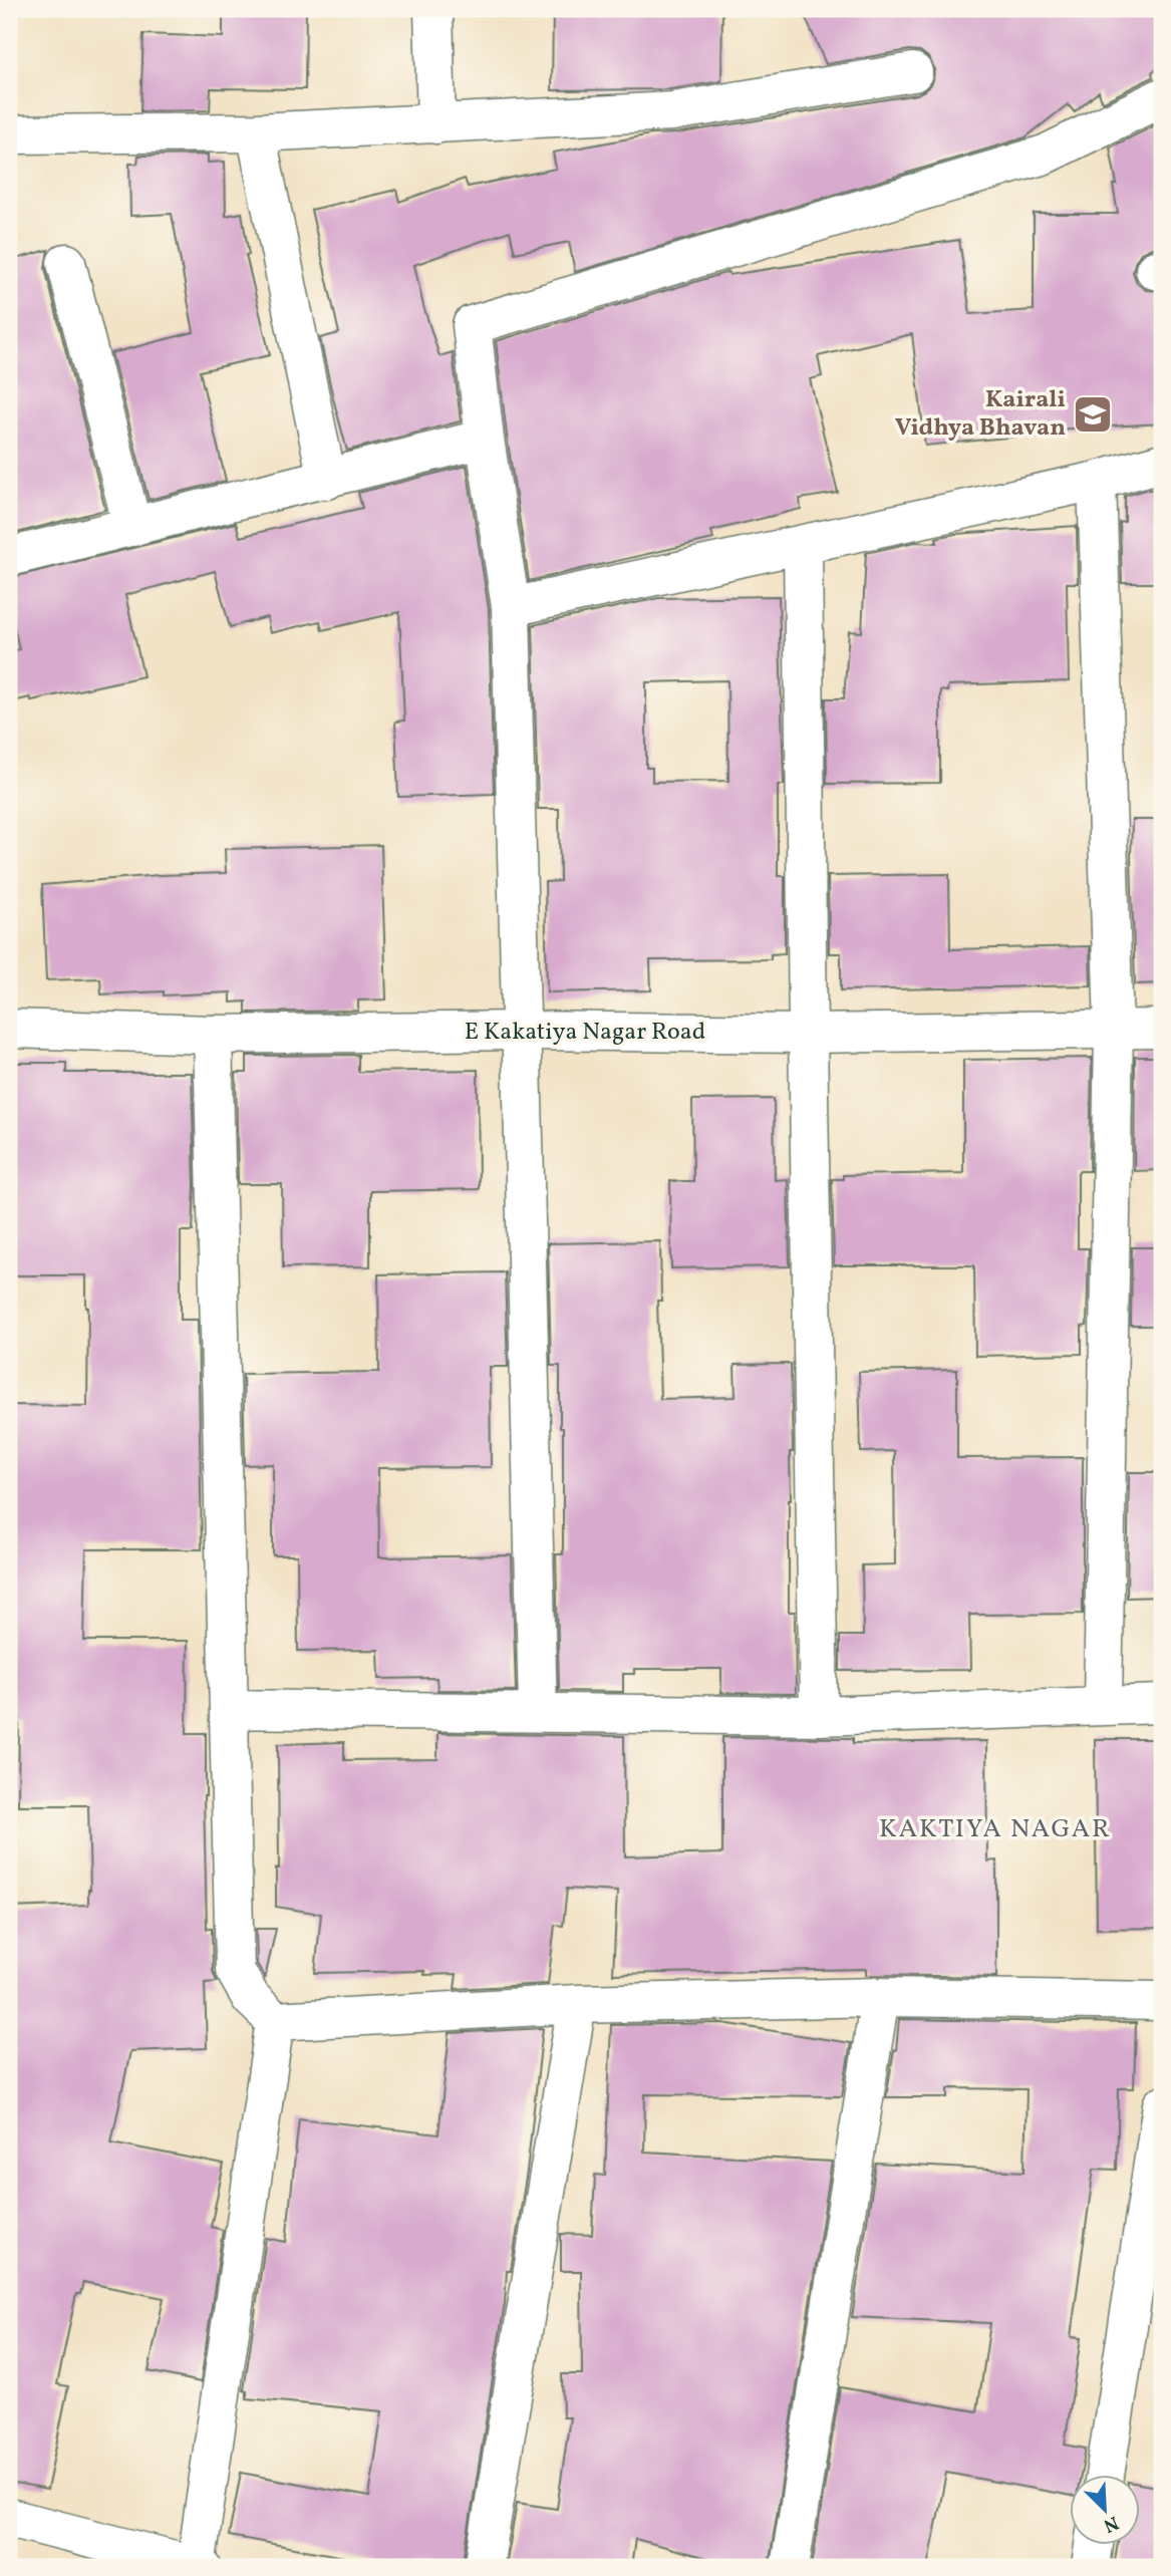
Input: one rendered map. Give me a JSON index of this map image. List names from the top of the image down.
{
  "streets": {
    "street": ["E Kakatiya Nagar Road"]
  },
  "districts": ["KAKTIYA NAGAR"],
  "places": {
    "school or university": ["Kairali Vidhya Bhavan"]
  },
  "north": "bottom right"
}
